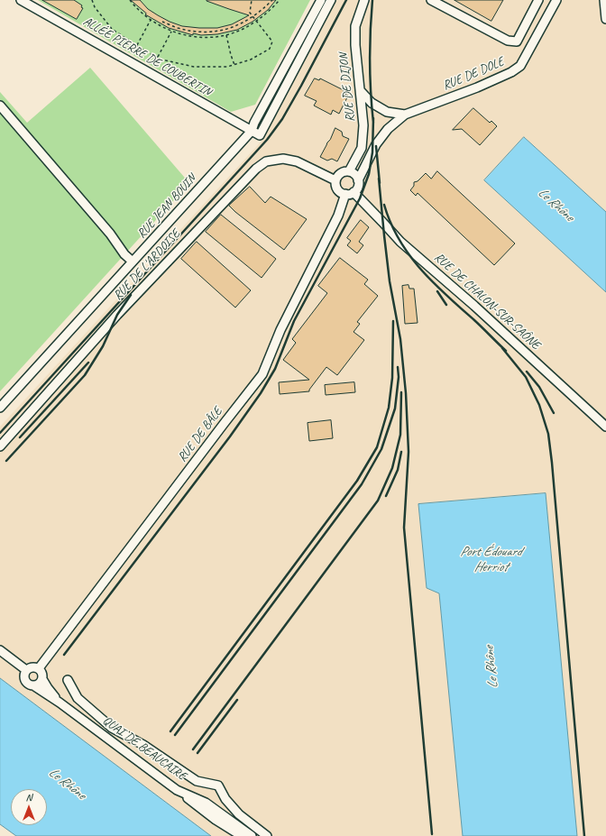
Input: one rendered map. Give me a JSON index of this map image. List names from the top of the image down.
{
  "streets": {
    "street": [
      "ALLÉE PIERRE DE COUBERTIN",
      "RUE DE DOLE",
      "RUE DE DIJON",
      "RUE JEAN BOUIN",
      "RUE DE L'ARDOISE",
      "RUE DE CHALON-SUR-SAÔNE",
      "RUE DE BÂLE",
      "QUAI DE BEAUCAIRE"
    ]
  },
  "crossings": [
    ["ALLÉE PIERRE DE COUBERTIN", "RUE JEAN BOUIN"],
    ["RUE DE DOLE", "RUE DE DIJON"],
    ["RUE DE DOLE", "RUE DE L'ARDOISE"],
    ["RUE DE DOLE", "RUE DE CHALON-SUR-SAÔNE"],
    ["RUE DE DOLE", "RUE DE BÂLE"],
    ["RUE DE DIJON", "RUE DE L'ARDOISE"],
    ["RUE DE DIJON", "RUE DE CHALON-SUR-SAÔNE"],
    ["RUE DE DIJON", "RUE DE BÂLE"],
    ["RUE DE L'ARDOISE", "RUE DE CHALON-SUR-SAÔNE"],
    ["RUE DE L'ARDOISE", "RUE DE BÂLE"],
    ["RUE DE CHALON-SUR-SAÔNE", "RUE DE BÂLE"],
    ["RUE DE BÂLE", "QUAI DE BEAUCAIRE"]
  ],
  "water": ["Le Rhône", "Port Édouard Herriot"],
  "north": "top"
}
